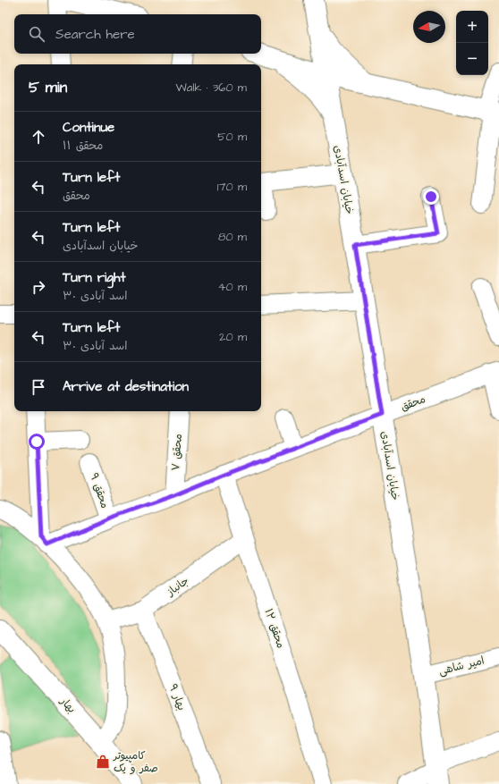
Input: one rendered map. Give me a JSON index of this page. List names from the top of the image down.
{
  "streets": {
    "main road": ["خیابان اسدآبادی", "بهار"],
    "street": [
      "محقق",
      "محقق ۷",
      "محقق ۹",
      "جانباز",
      "محقق ۱۲",
      "امیر شاهی",
      "بهار ۹"
    ]
  },
  "crossings": [
    ["خیابان اسدآبادی", "محقق"],
    ["خیابان اسدآبادی", "امیر شاهی"],
    ["محقق", "محقق ۷"],
    ["محقق", "محقق ۹"],
    ["محقق", "محقق ۱۲"],
    ["جانباز", "محقق ۱۲"],
    ["جانباز", "بهار ۹"]
  ],
  "places": {
    "shop": ["کامپیوتر صفر و یک"]
  },
  "north": "left",
  "page": {
    "map_buttons": ["+", "−"],
    "search": "Search here",
    "heading": ["5 min", "Walk · 360 m"],
    "list": [
      ["Continue", "محقق ۱۱", "50 m"],
      ["Turn left", "محقق", "170 m"],
      ["Turn left", "خیابان اسدآبادی", "80 m"],
      ["Turn right", "اسد آبادی ۳۰", "40 m"],
      ["Turn left", "اسد آبادی ۳۰", "20 m"],
      "Arrive at destination"
    ]
  }
}
